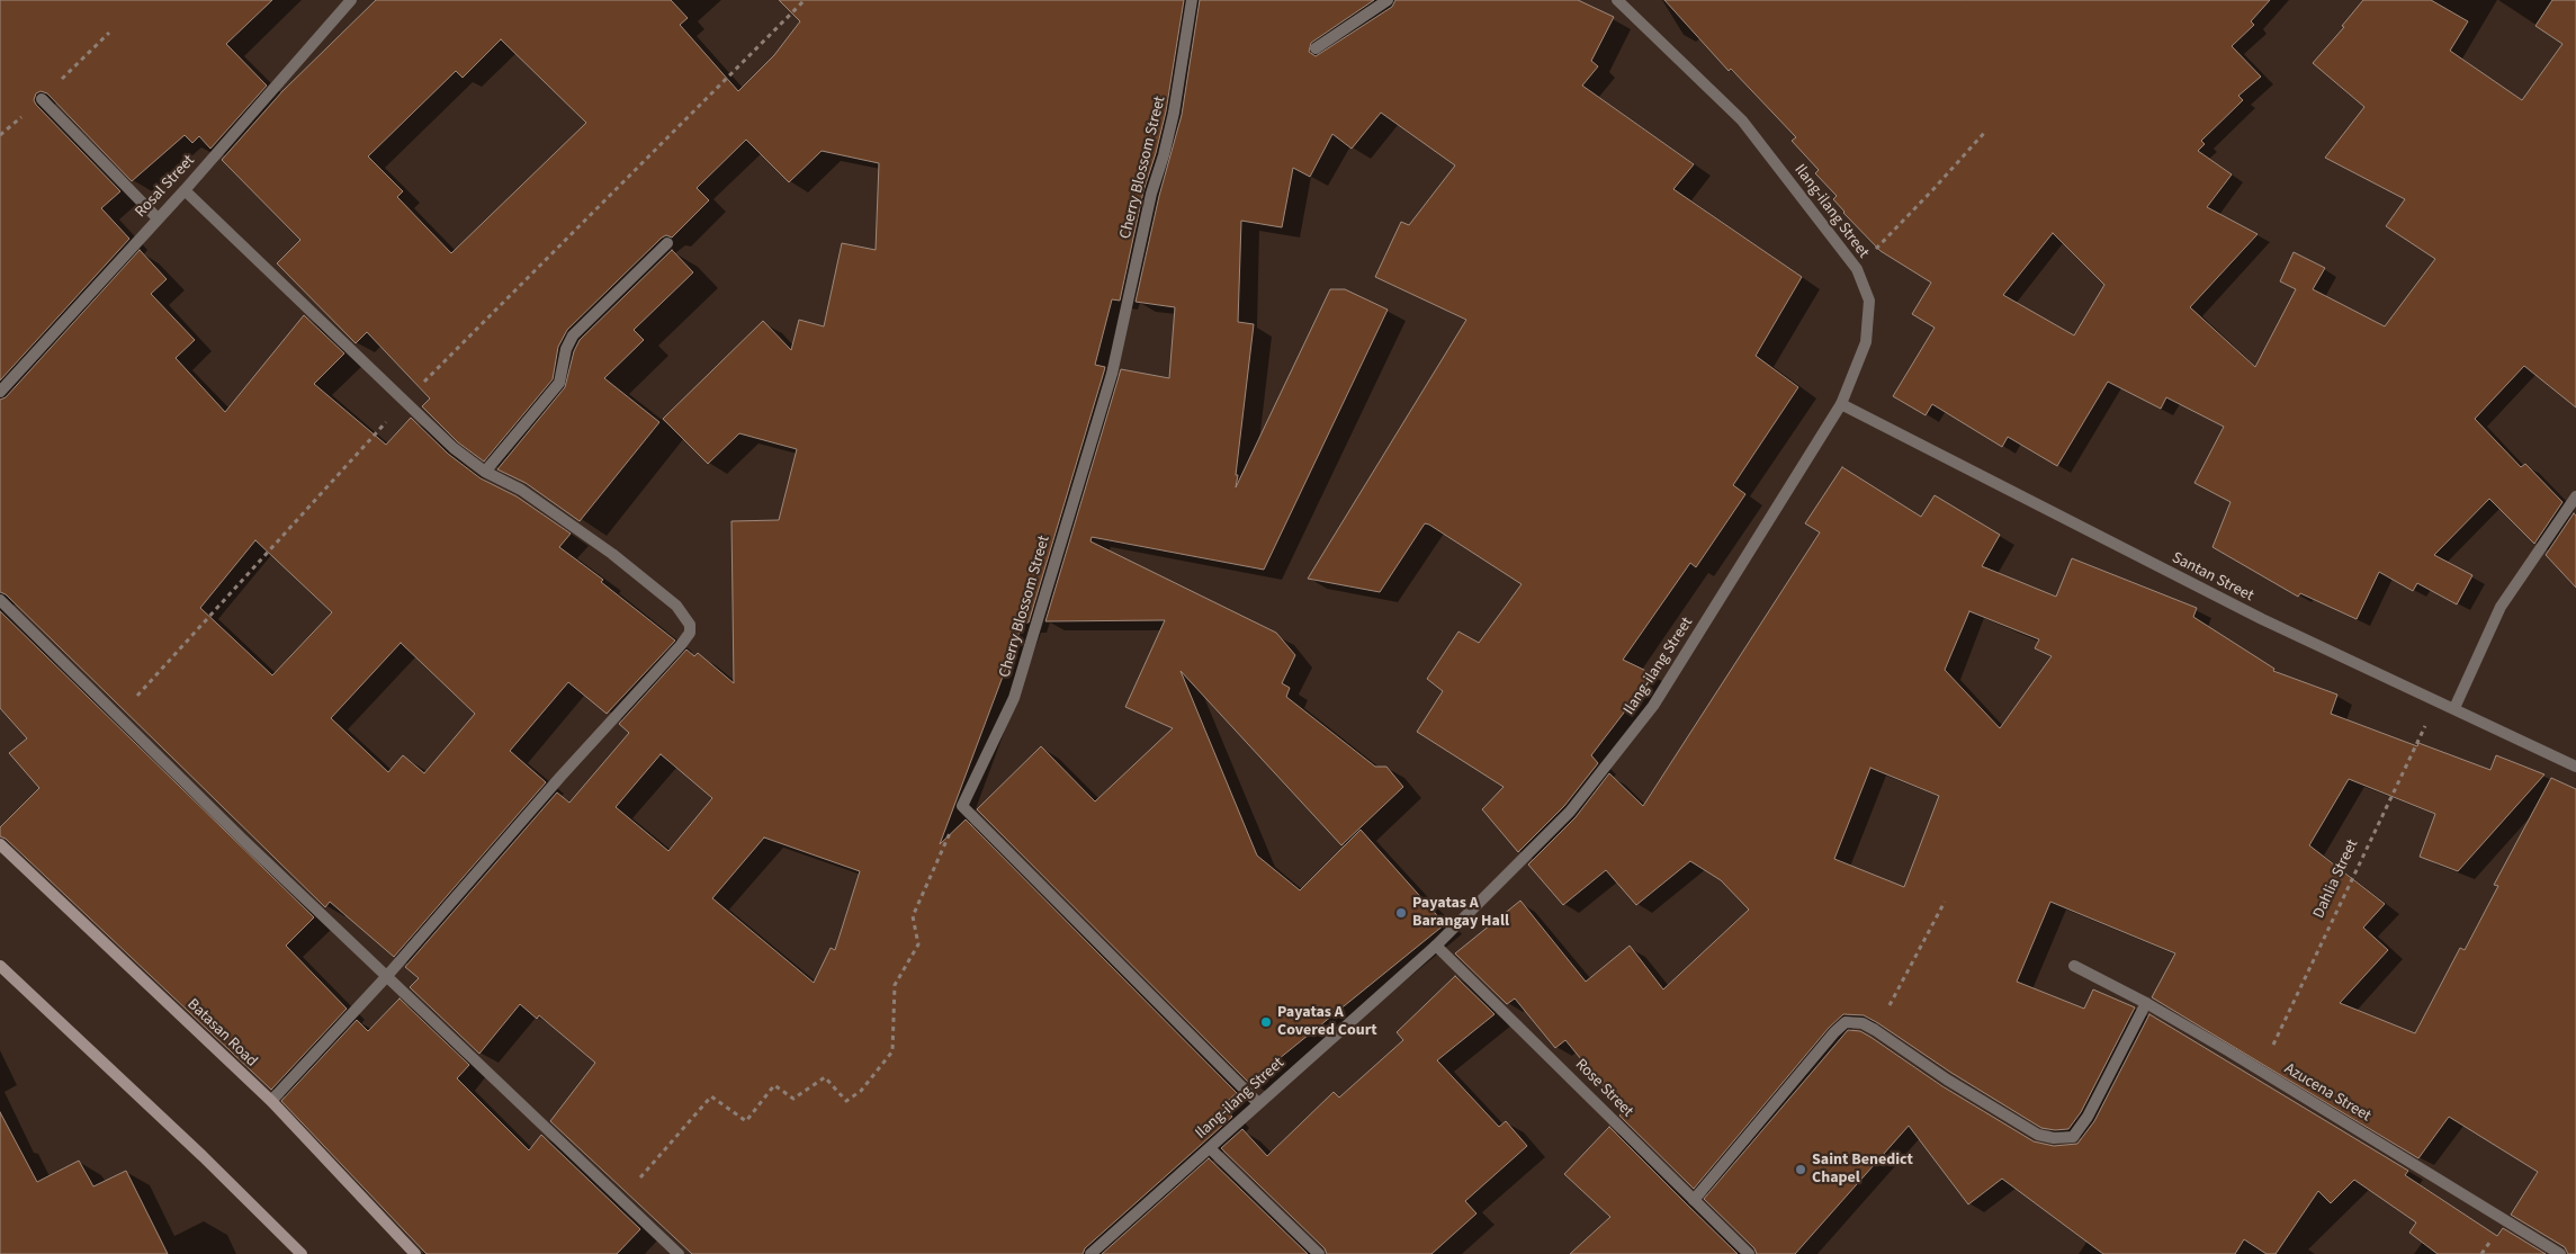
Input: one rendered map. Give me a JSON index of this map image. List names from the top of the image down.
{
  "streets": {
    "main road": ["Batasan Road"],
    "street": [
      "Cherry Blossom Street",
      "Rosal Street",
      "Ilang-ilang Street",
      "Santan Street",
      "Rose Street",
      "Azucena Street"
    ],
    "path": ["Dahlia Street"]
  },
  "crossings": [
    ["Ilang-ilang Street", "Santan Street"],
    ["Ilang-ilang Street", "Rose Street"],
    ["Santan Street", "Dahlia Street"],
    ["Dahlia Street", "Azucena Street"]
  ],
  "places": ["Payatas A Barangay Hall", "Payatas A Covered Court", "Saint Benedict Chapel"]
}
